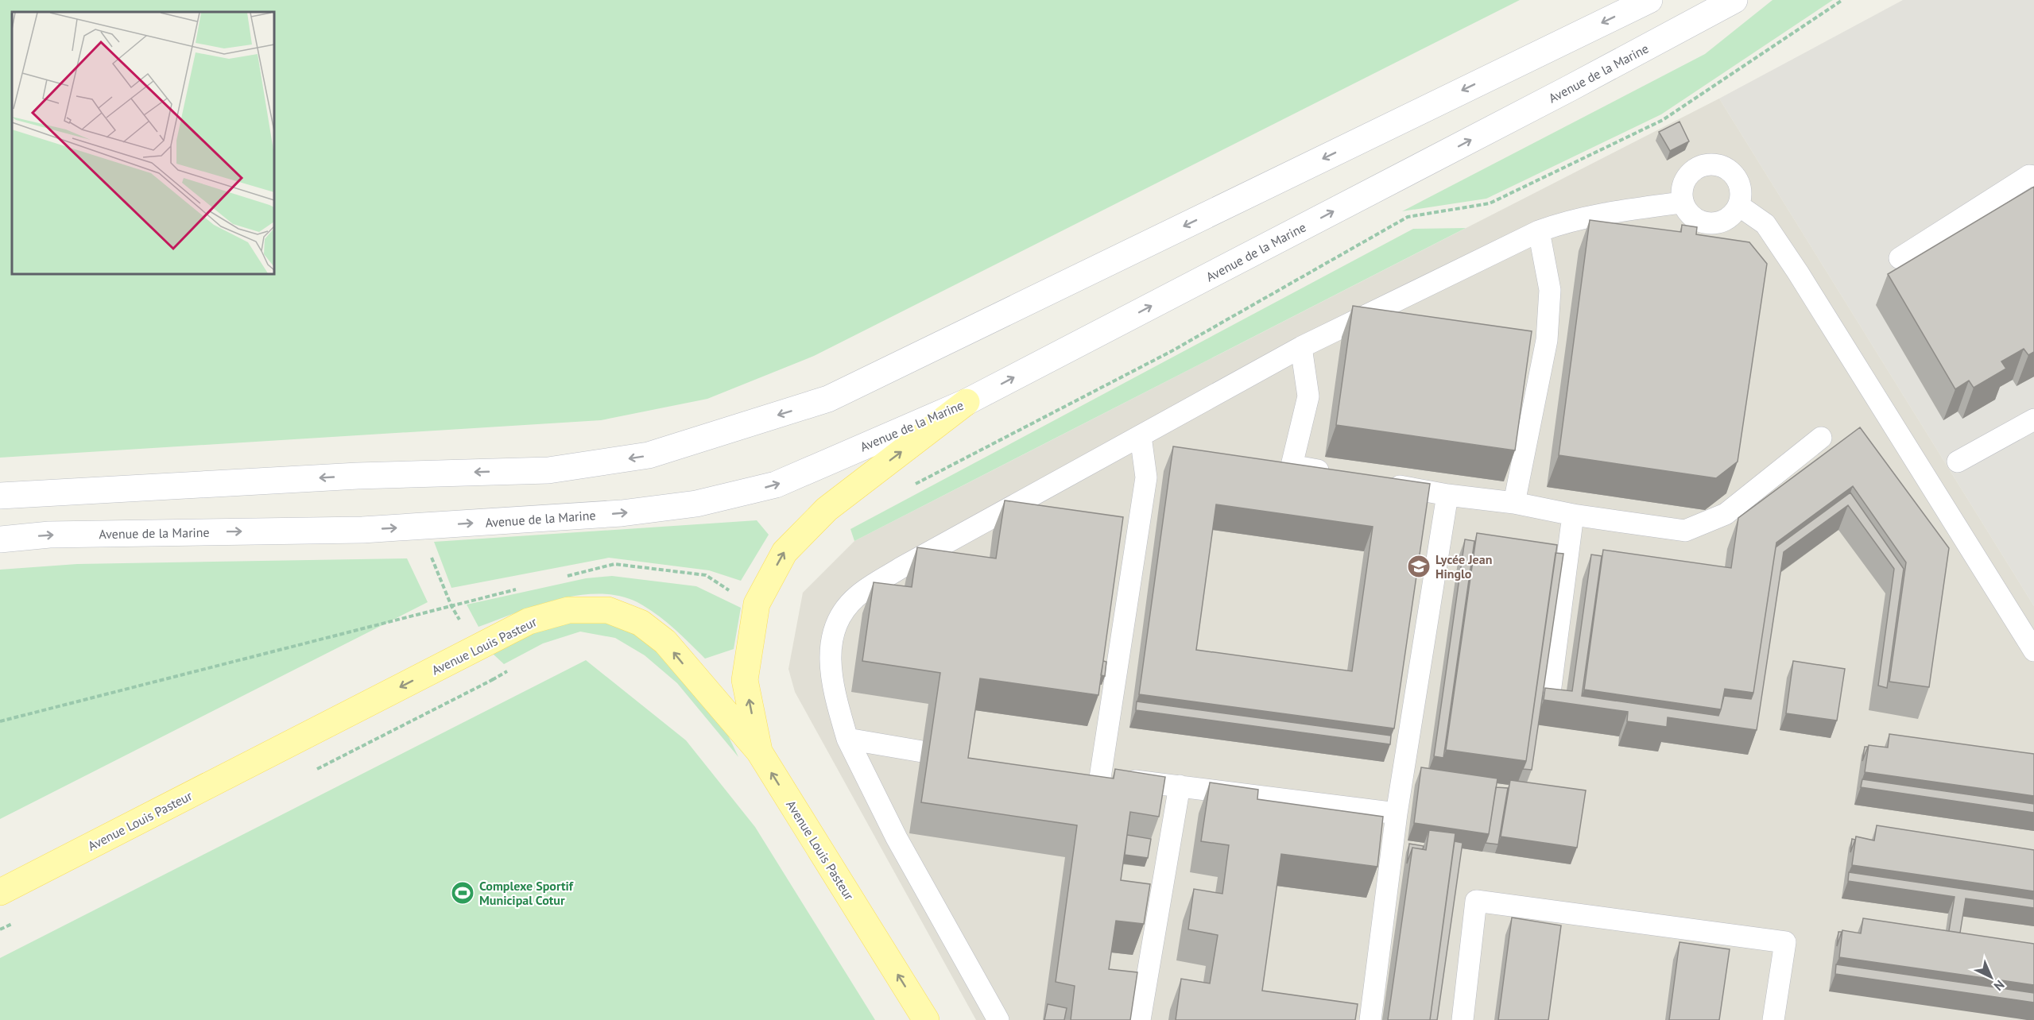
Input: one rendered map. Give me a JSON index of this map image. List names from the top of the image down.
{
  "streets": {
    "main road": ["Avenue de la Marine", "Avenue Louis Pasteur"]
  },
  "places": {
    "school or university": ["Lycée Jean Hinglo"],
    "sports": ["Complexe Sportif Municipal Cotur"]
  },
  "north": "bottom right"
}
